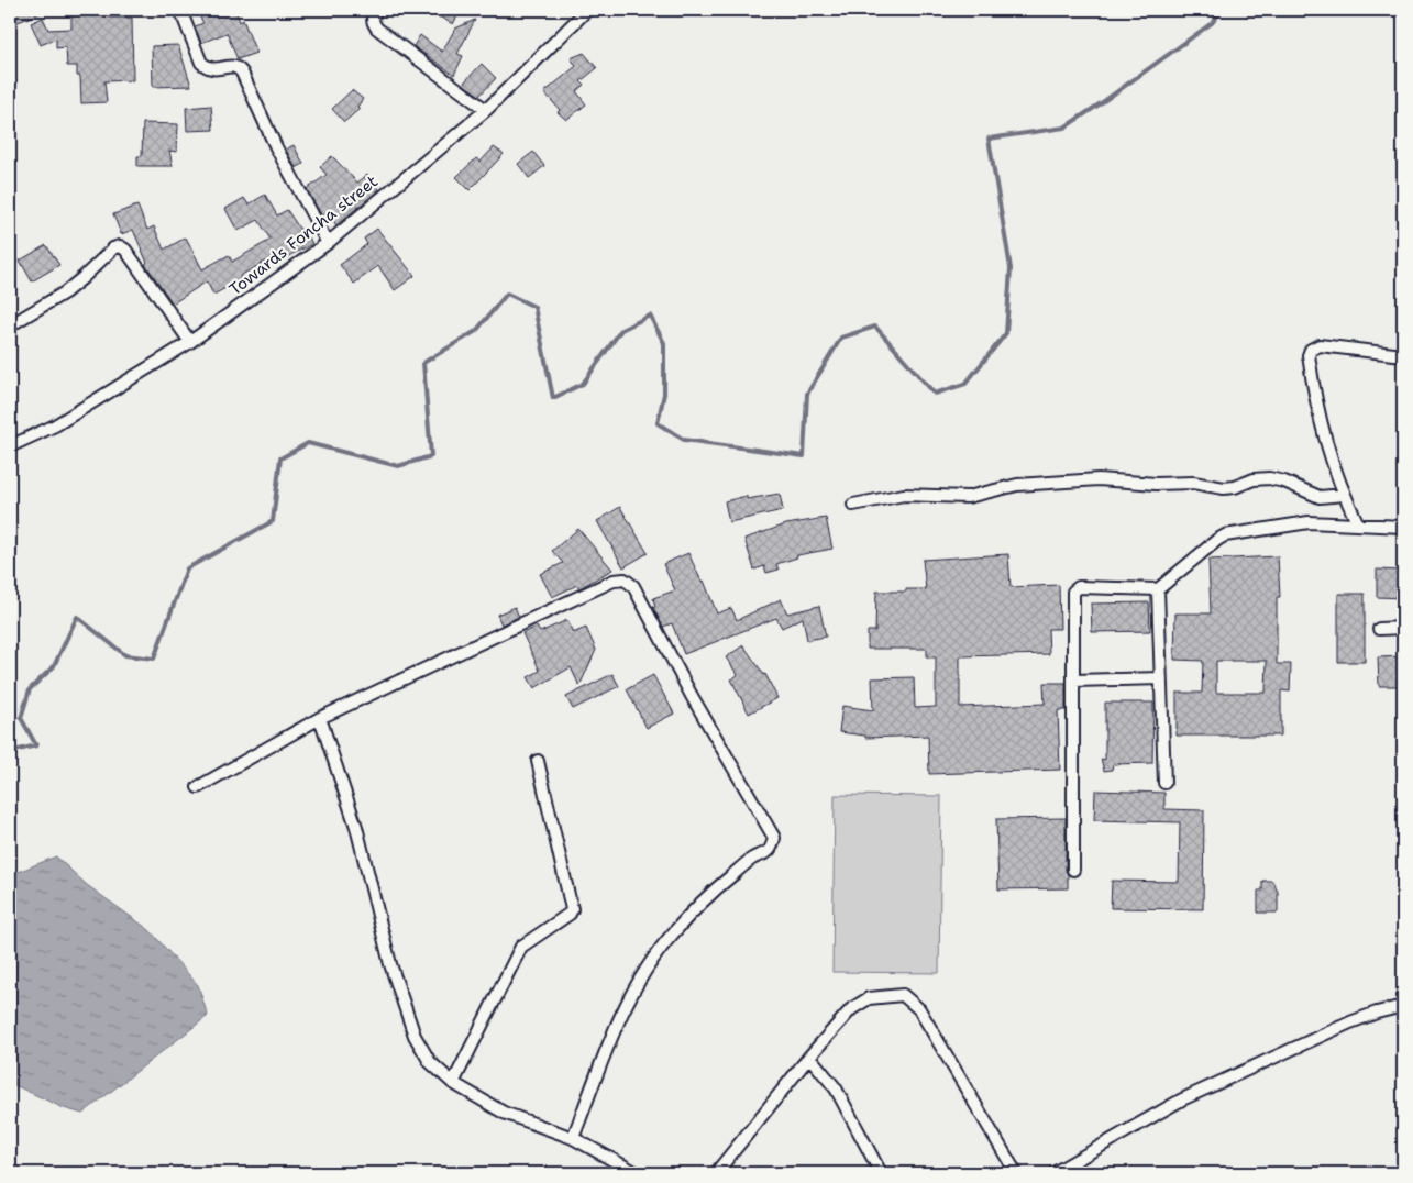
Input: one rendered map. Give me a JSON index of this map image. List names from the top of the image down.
{
  "streets": {
    "street": ["Towards Foncha street"]
  }
}
